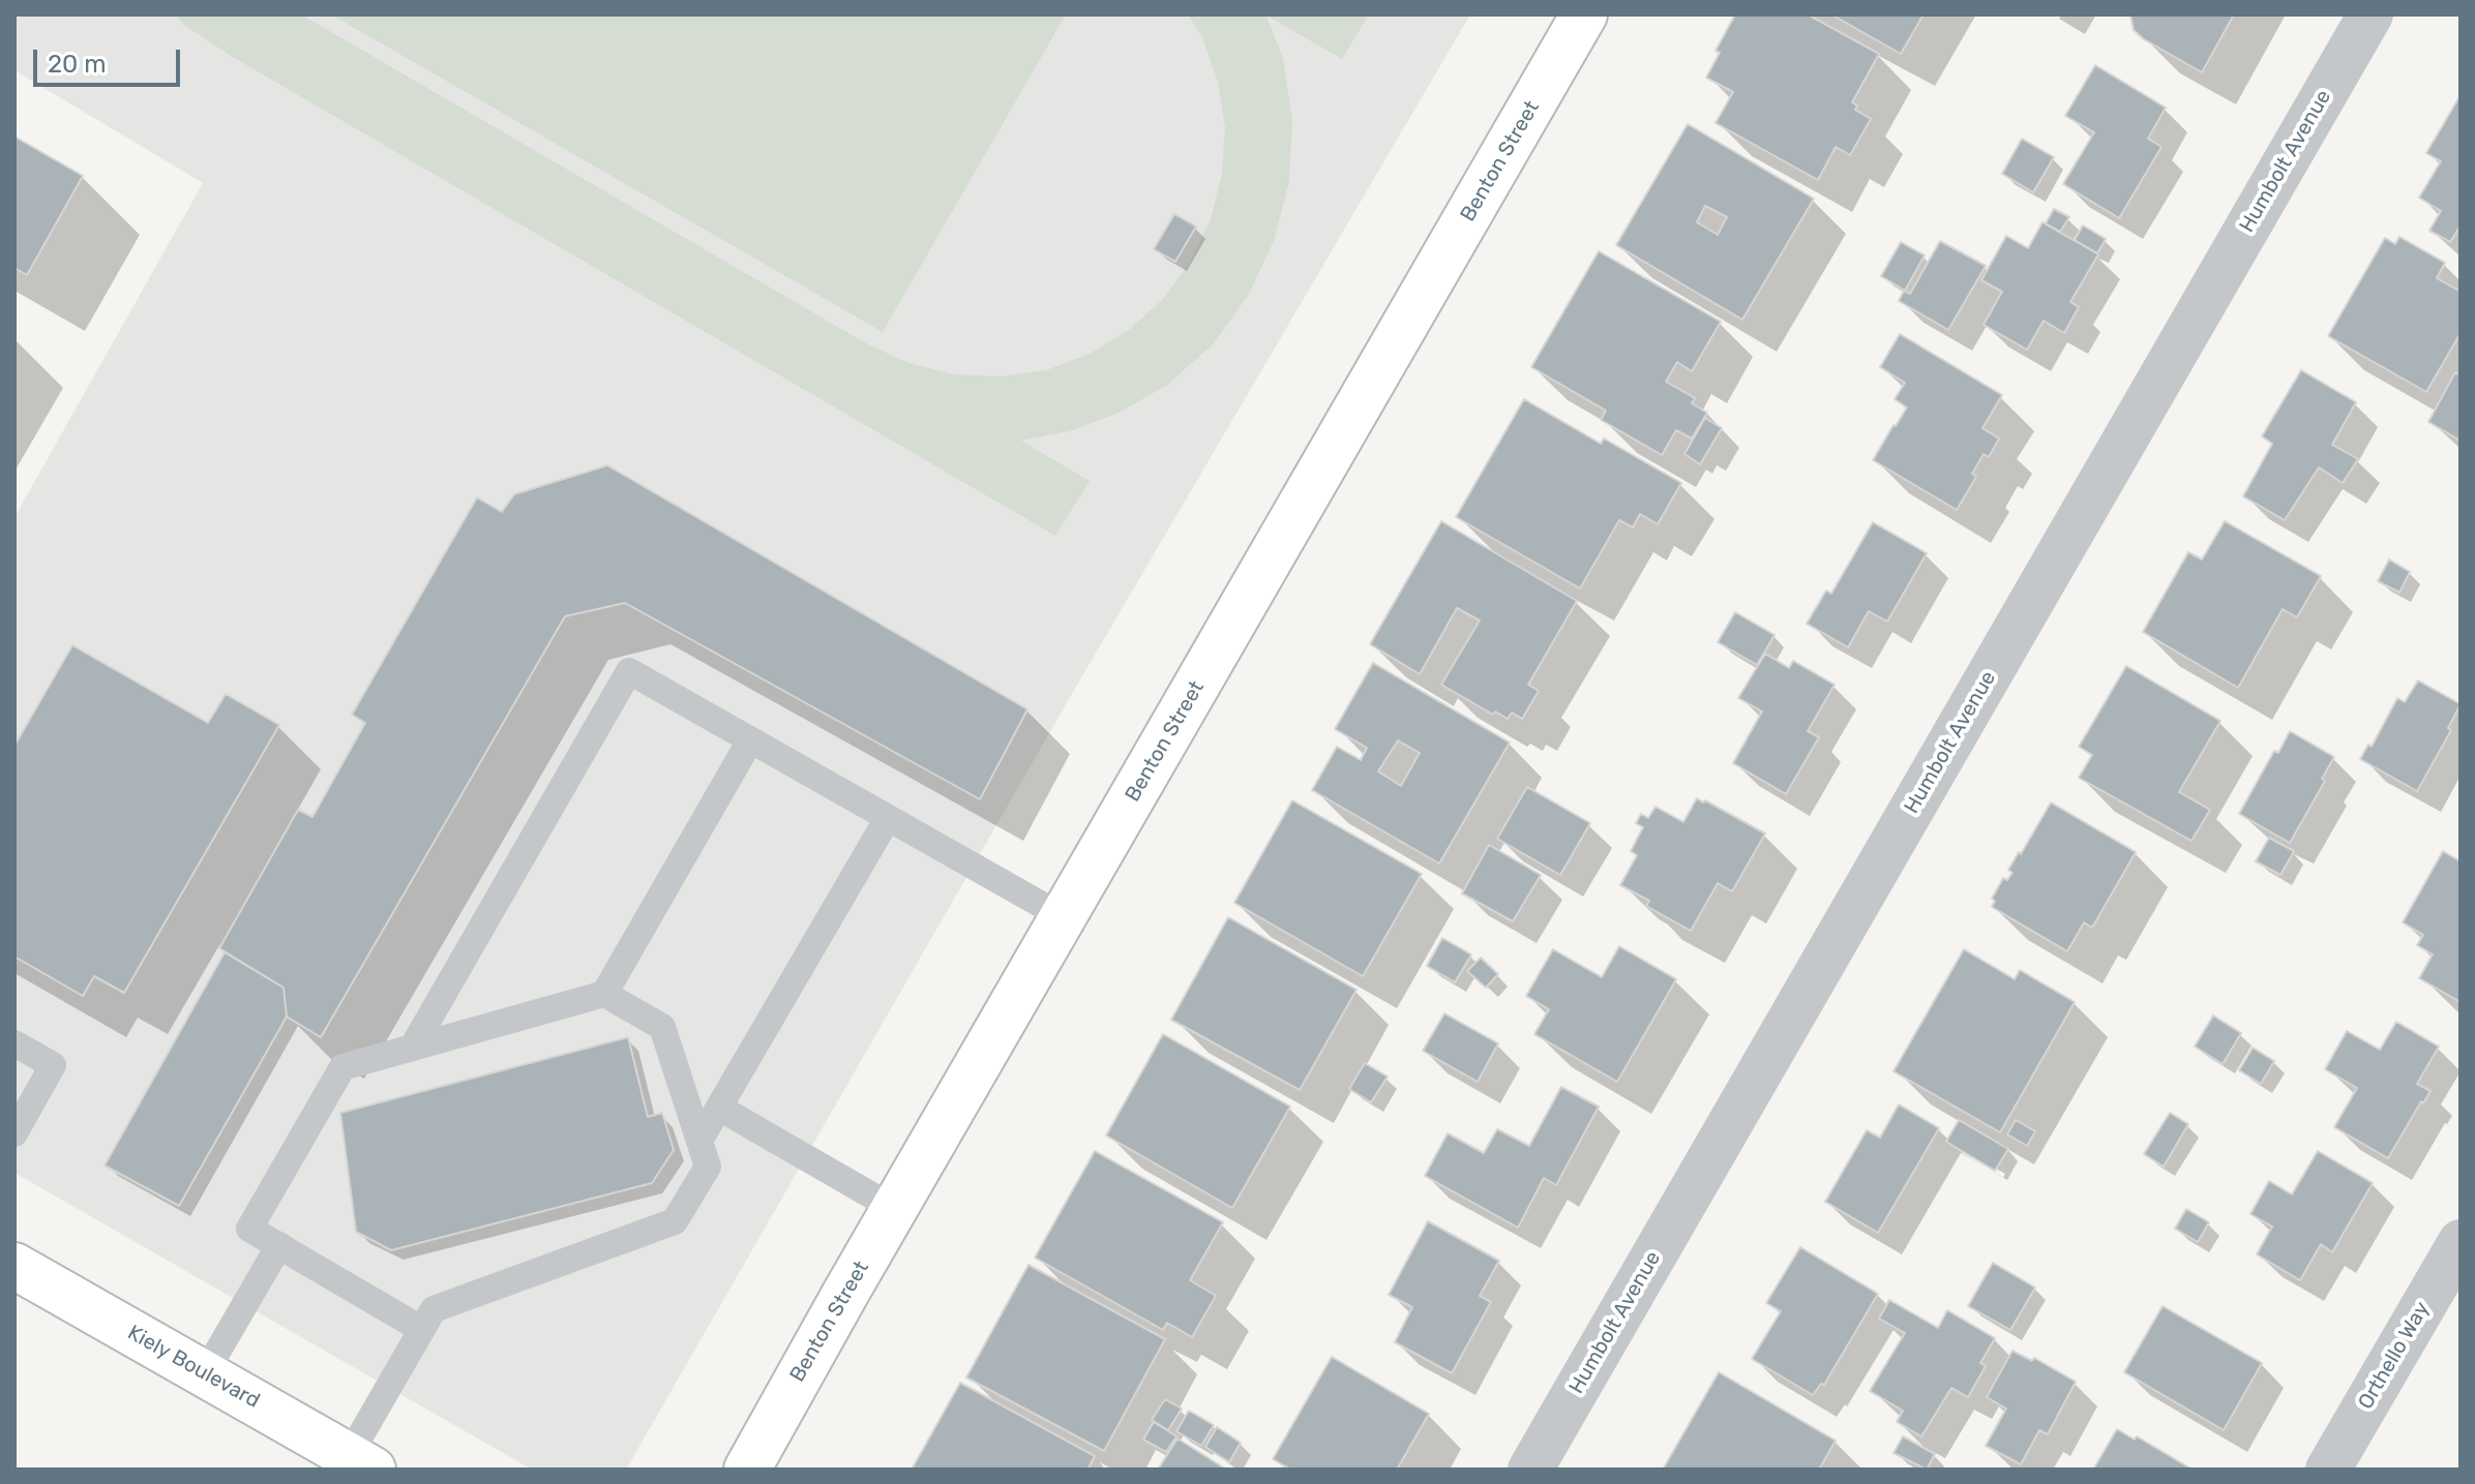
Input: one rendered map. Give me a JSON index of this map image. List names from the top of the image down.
{
  "streets": {
    "main road": ["Benton Street", "Kiely Boulevard"],
    "street": ["Humbolt Avenue", "Orthello Way"]
  },
  "scale_bar": "20 m"
}
